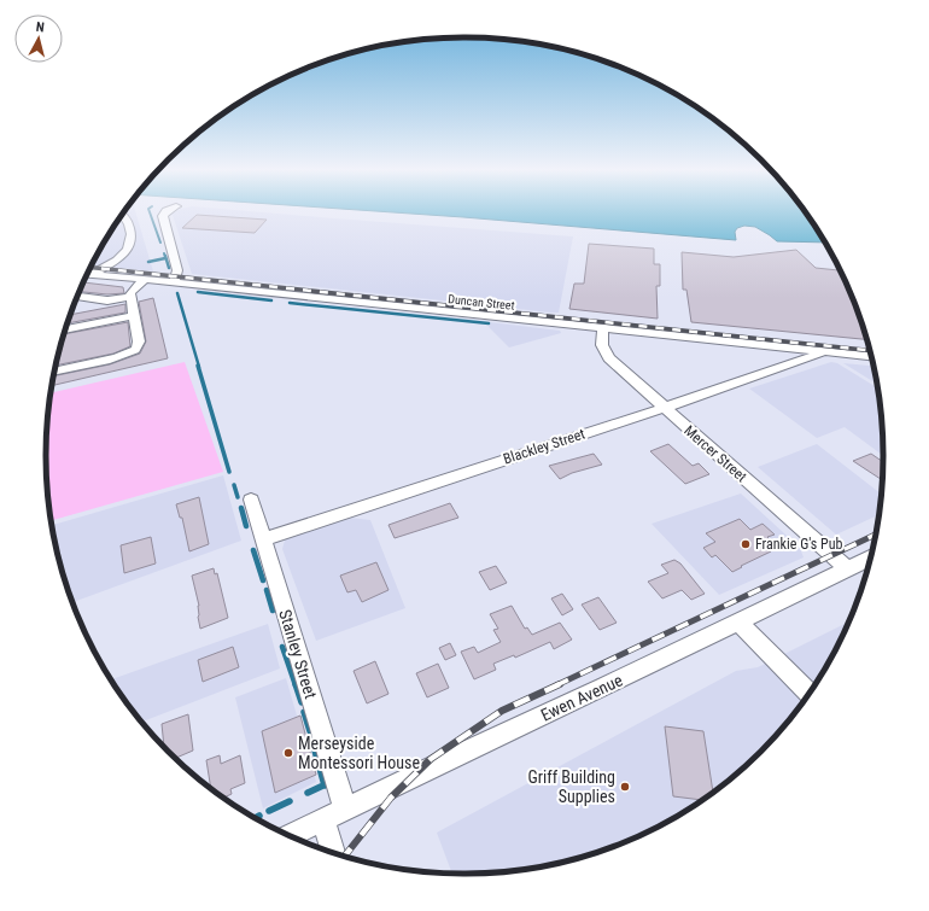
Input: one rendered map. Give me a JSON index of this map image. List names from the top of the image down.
{
  "streets": {
    "street": [
      "Duncan Street",
      "Blackley Street",
      "Mercer Street",
      "Stanley Street",
      "Ewen Avenue"
    ]
  },
  "crossings": [
    ["Duncan Street", "Blackley Street"],
    ["Duncan Street", "Mercer Street"],
    ["Blackley Street", "Mercer Street"],
    ["Blackley Street", "Stanley Street"],
    ["Mercer Street", "Ewen Avenue"],
    ["Stanley Street", "Ewen Avenue"]
  ],
  "places": ["Frankie G's Pub", "Merseyside Montessori House", "Griff Building Supplies"],
  "north": "top"
}
